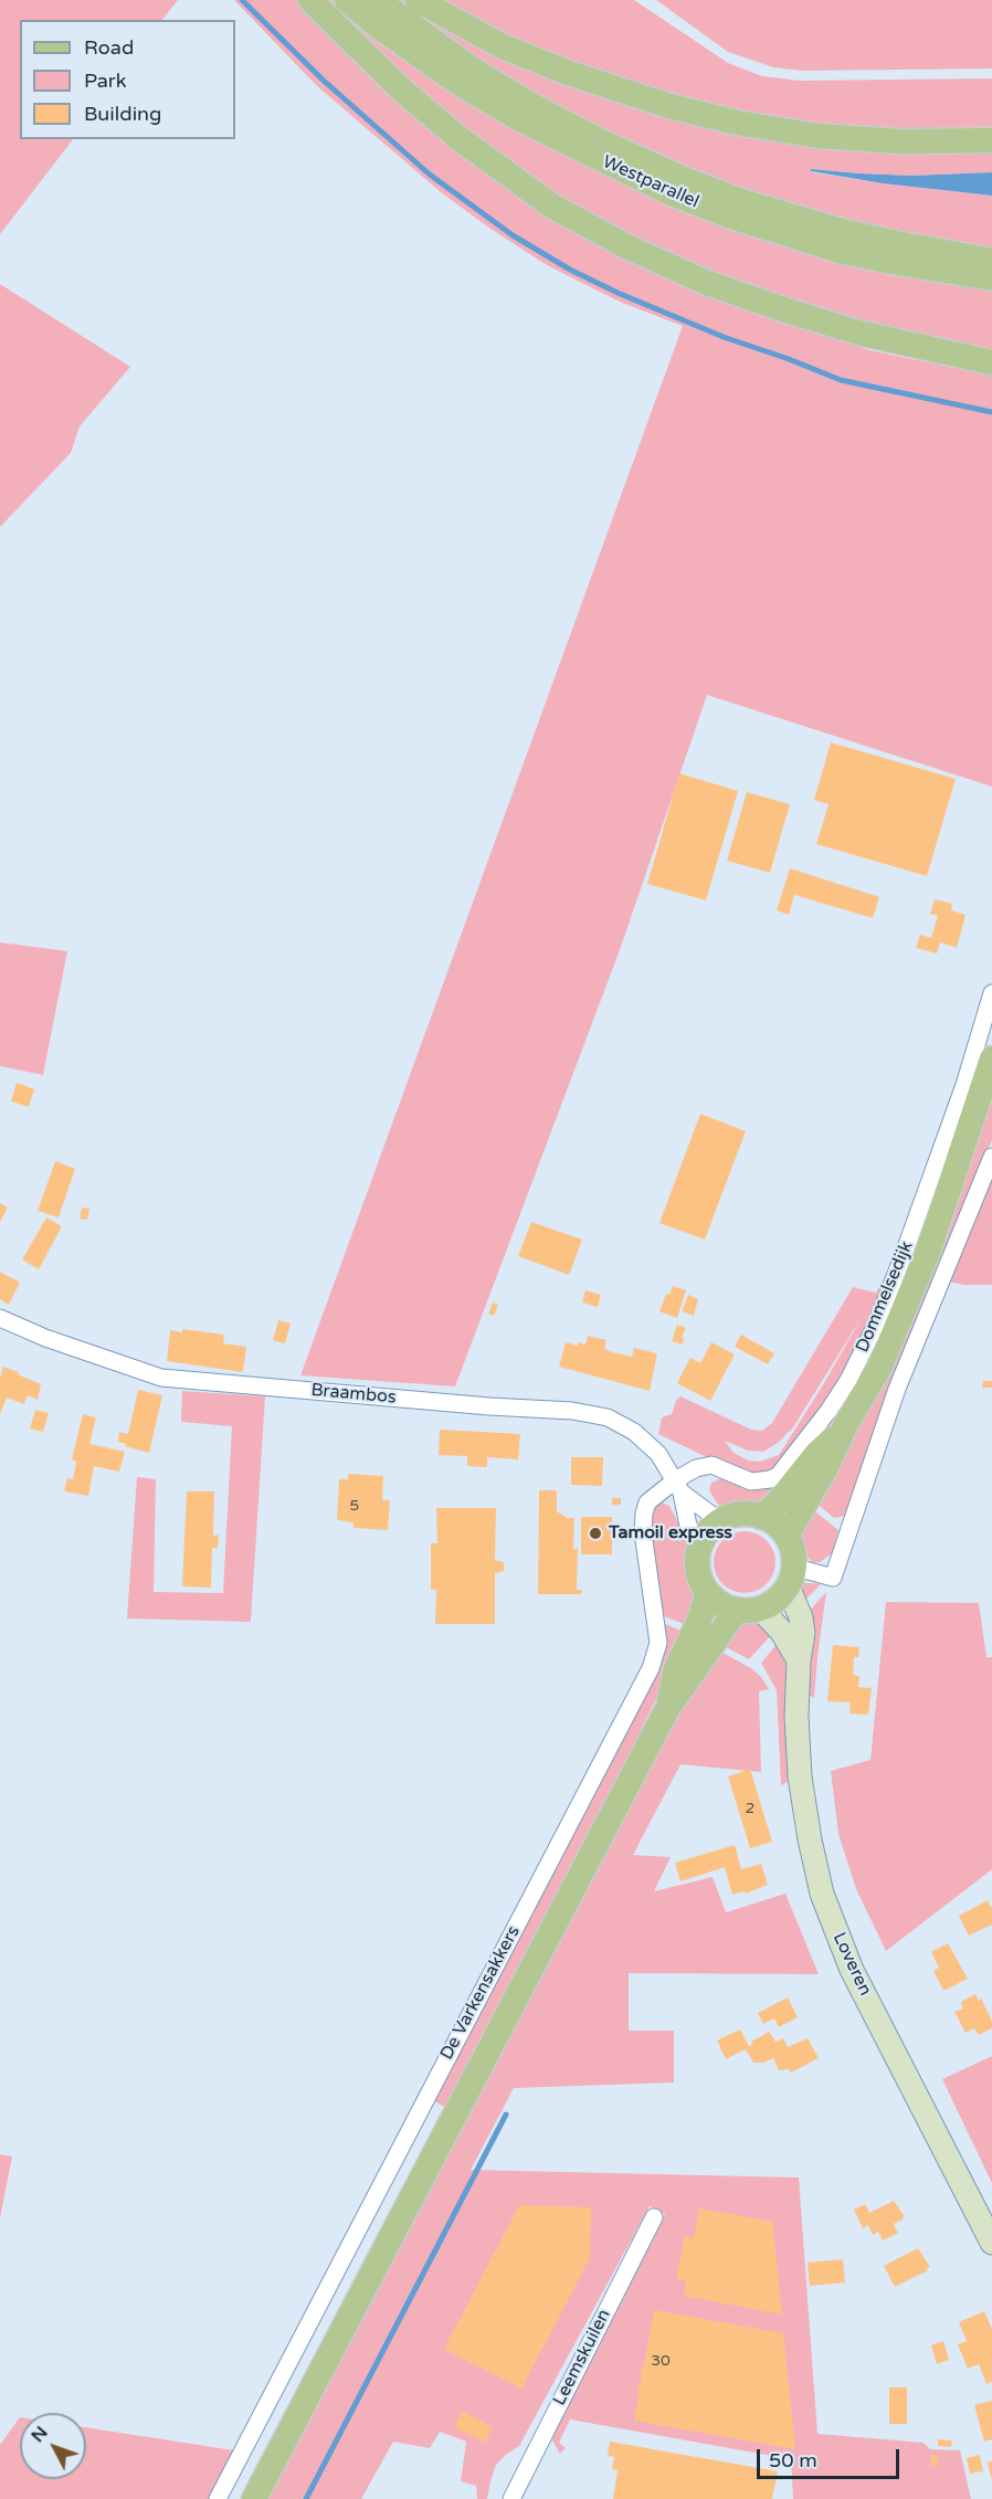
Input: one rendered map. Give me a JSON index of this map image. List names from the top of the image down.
{
  "streets": {
    "main road": ["Westparallel", "Dommelsedijk"],
    "street": [
      "Braambos",
      "Loveren",
      "De Varkensakkers",
      "Leemskuilen"
    ]
  },
  "crossings": [
    ["Dommelsedijk", "Braambos"],
    ["Dommelsedijk", "Loveren"],
    ["Dommelsedijk", "De Varkensakkers"],
    ["Braambos", "Loveren"],
    ["Braambos", "De Varkensakkers"]
  ],
  "places": ["Tamoil express"],
  "house_numbers": ["5", "2", "30"],
  "legend": ["Road", "Park", "Building"],
  "scale_bar": "50 m",
  "north": "top left"
}
